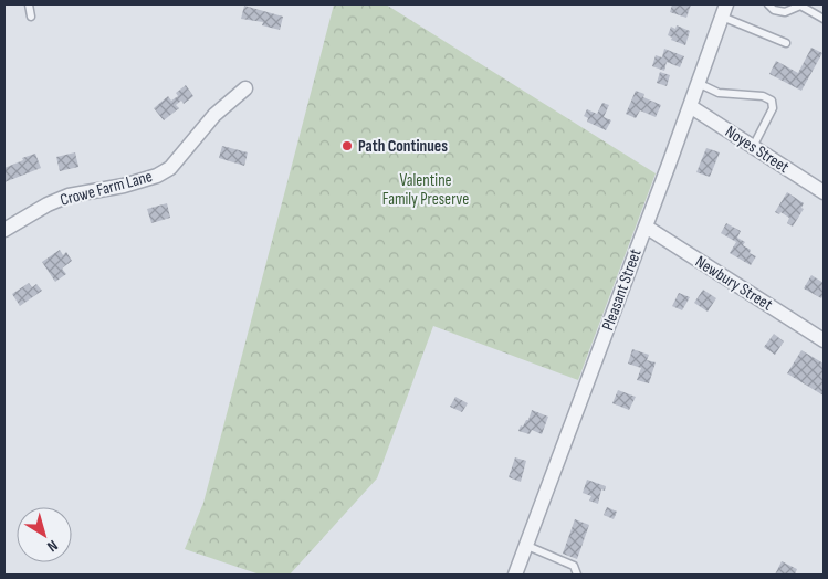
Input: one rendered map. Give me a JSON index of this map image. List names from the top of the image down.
{
  "streets": {
    "street": [
      "Noyes Street",
      "Crowe Farm Lane",
      "Newbury Street",
      "Pleasant Street"
    ]
  },
  "crossings": [
    ["Noyes Street", "Pleasant Street"],
    ["Newbury Street", "Pleasant Street"]
  ],
  "parks": ["Valentine Family Preserve"],
  "places": ["Path Continues"],
  "north": "bottom right"
}
